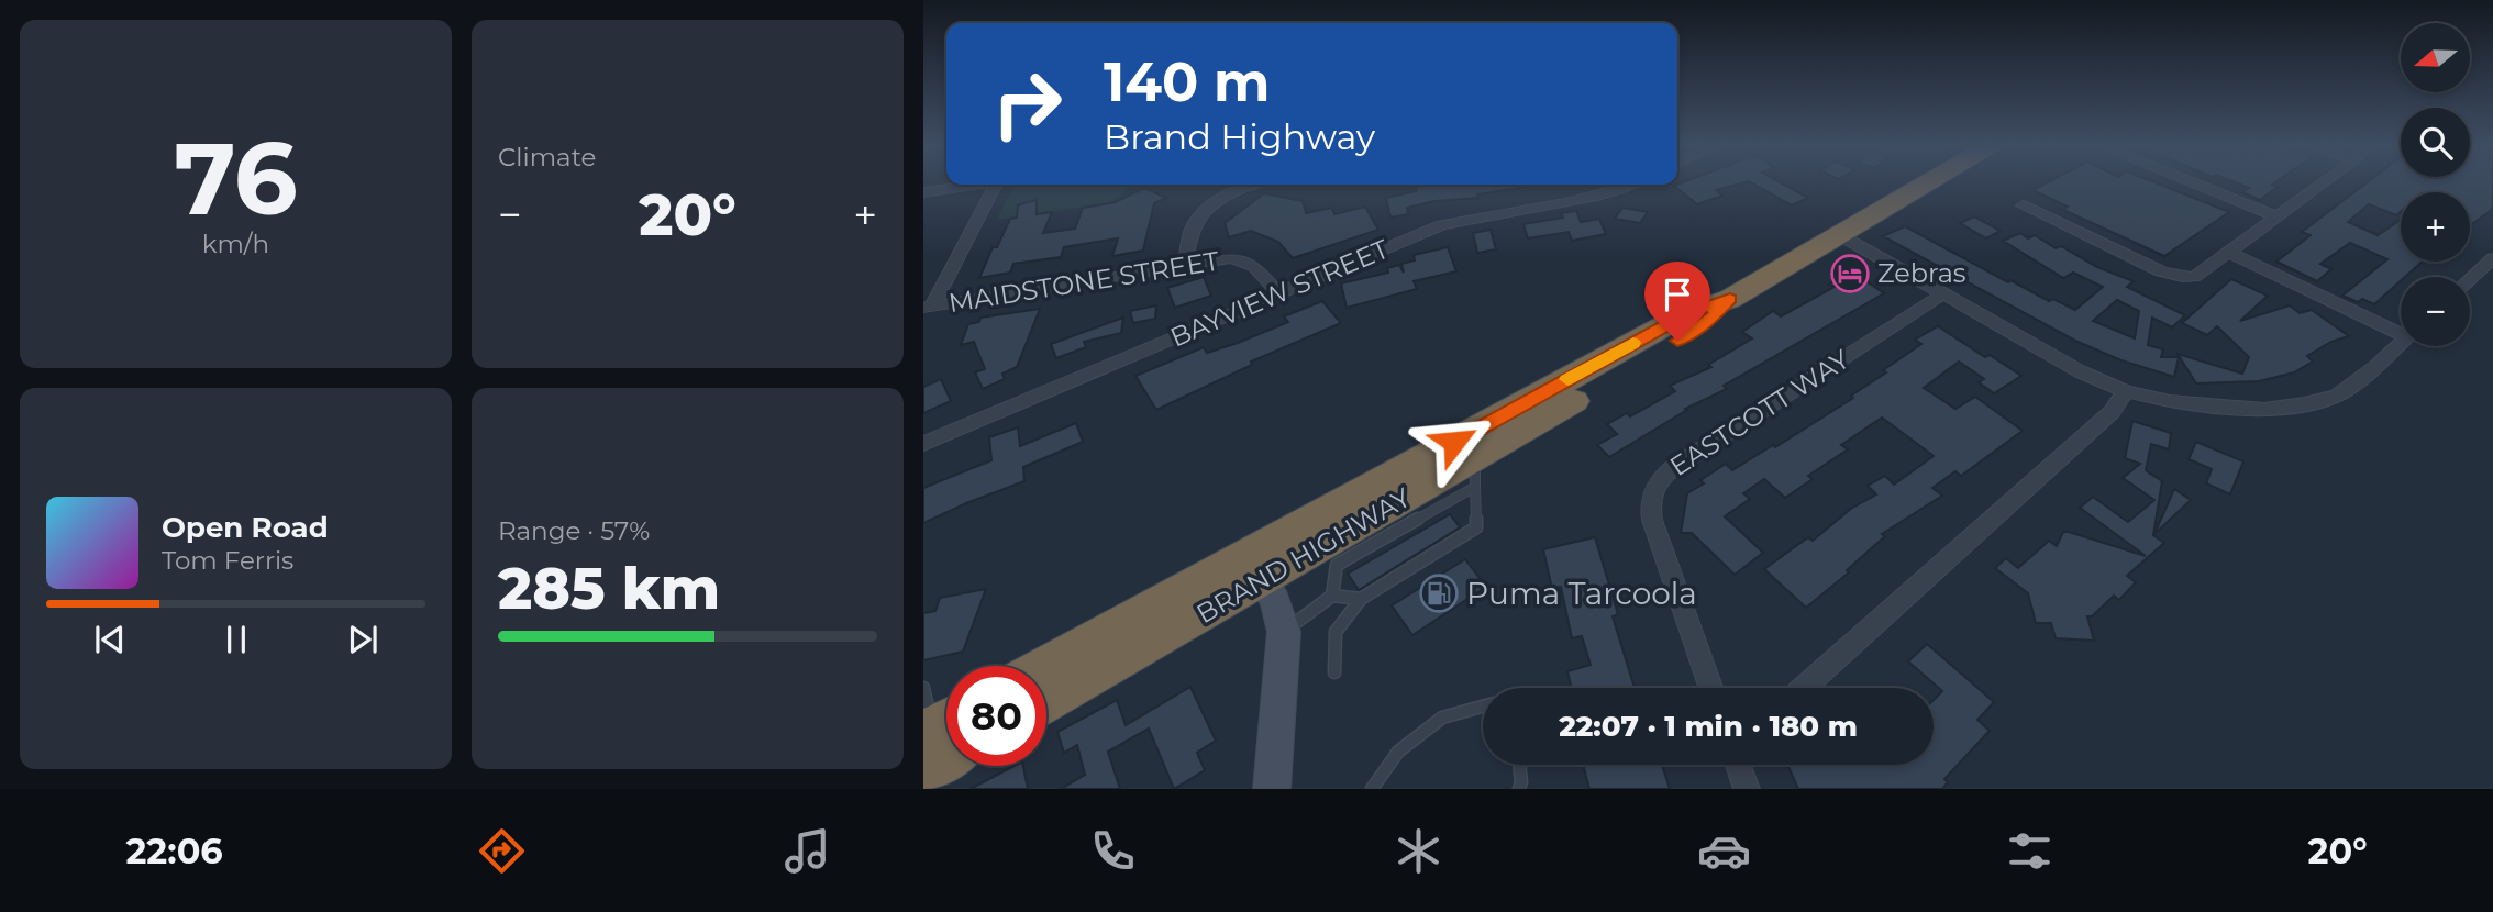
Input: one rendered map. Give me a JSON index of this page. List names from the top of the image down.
{
  "streets": {
    "highway": ["BRAND HIGHWAY"],
    "street": ["MAIDSTONE STREET", "BAYVIEW STREET", "EASTCOTT WAY"]
  },
  "crossings": [
    ["MAIDSTONE STREET", "BAYVIEW STREET"]
  ],
  "places": {
    "hotel": ["Zebras"],
    "fuel station": ["Puma Tarcoola"]
  },
  "north": "left",
  "page": {
    "tile": [
      ["76", "km/h"],
      "Climate",
      ["Range · 57%", "285 km"]
    ],
    "map_buttons": ["+", "−"],
    "turn": ["140 m", "Brand Highway"],
    "heat": ["−", "20°", "+"],
    "song": ["Open Road", "Tom Ferris"],
    "limit": "80",
    "trip": "22:07 · 1 min · 180 m",
    "tabs": ["22:06", "20°"]
  }
}
